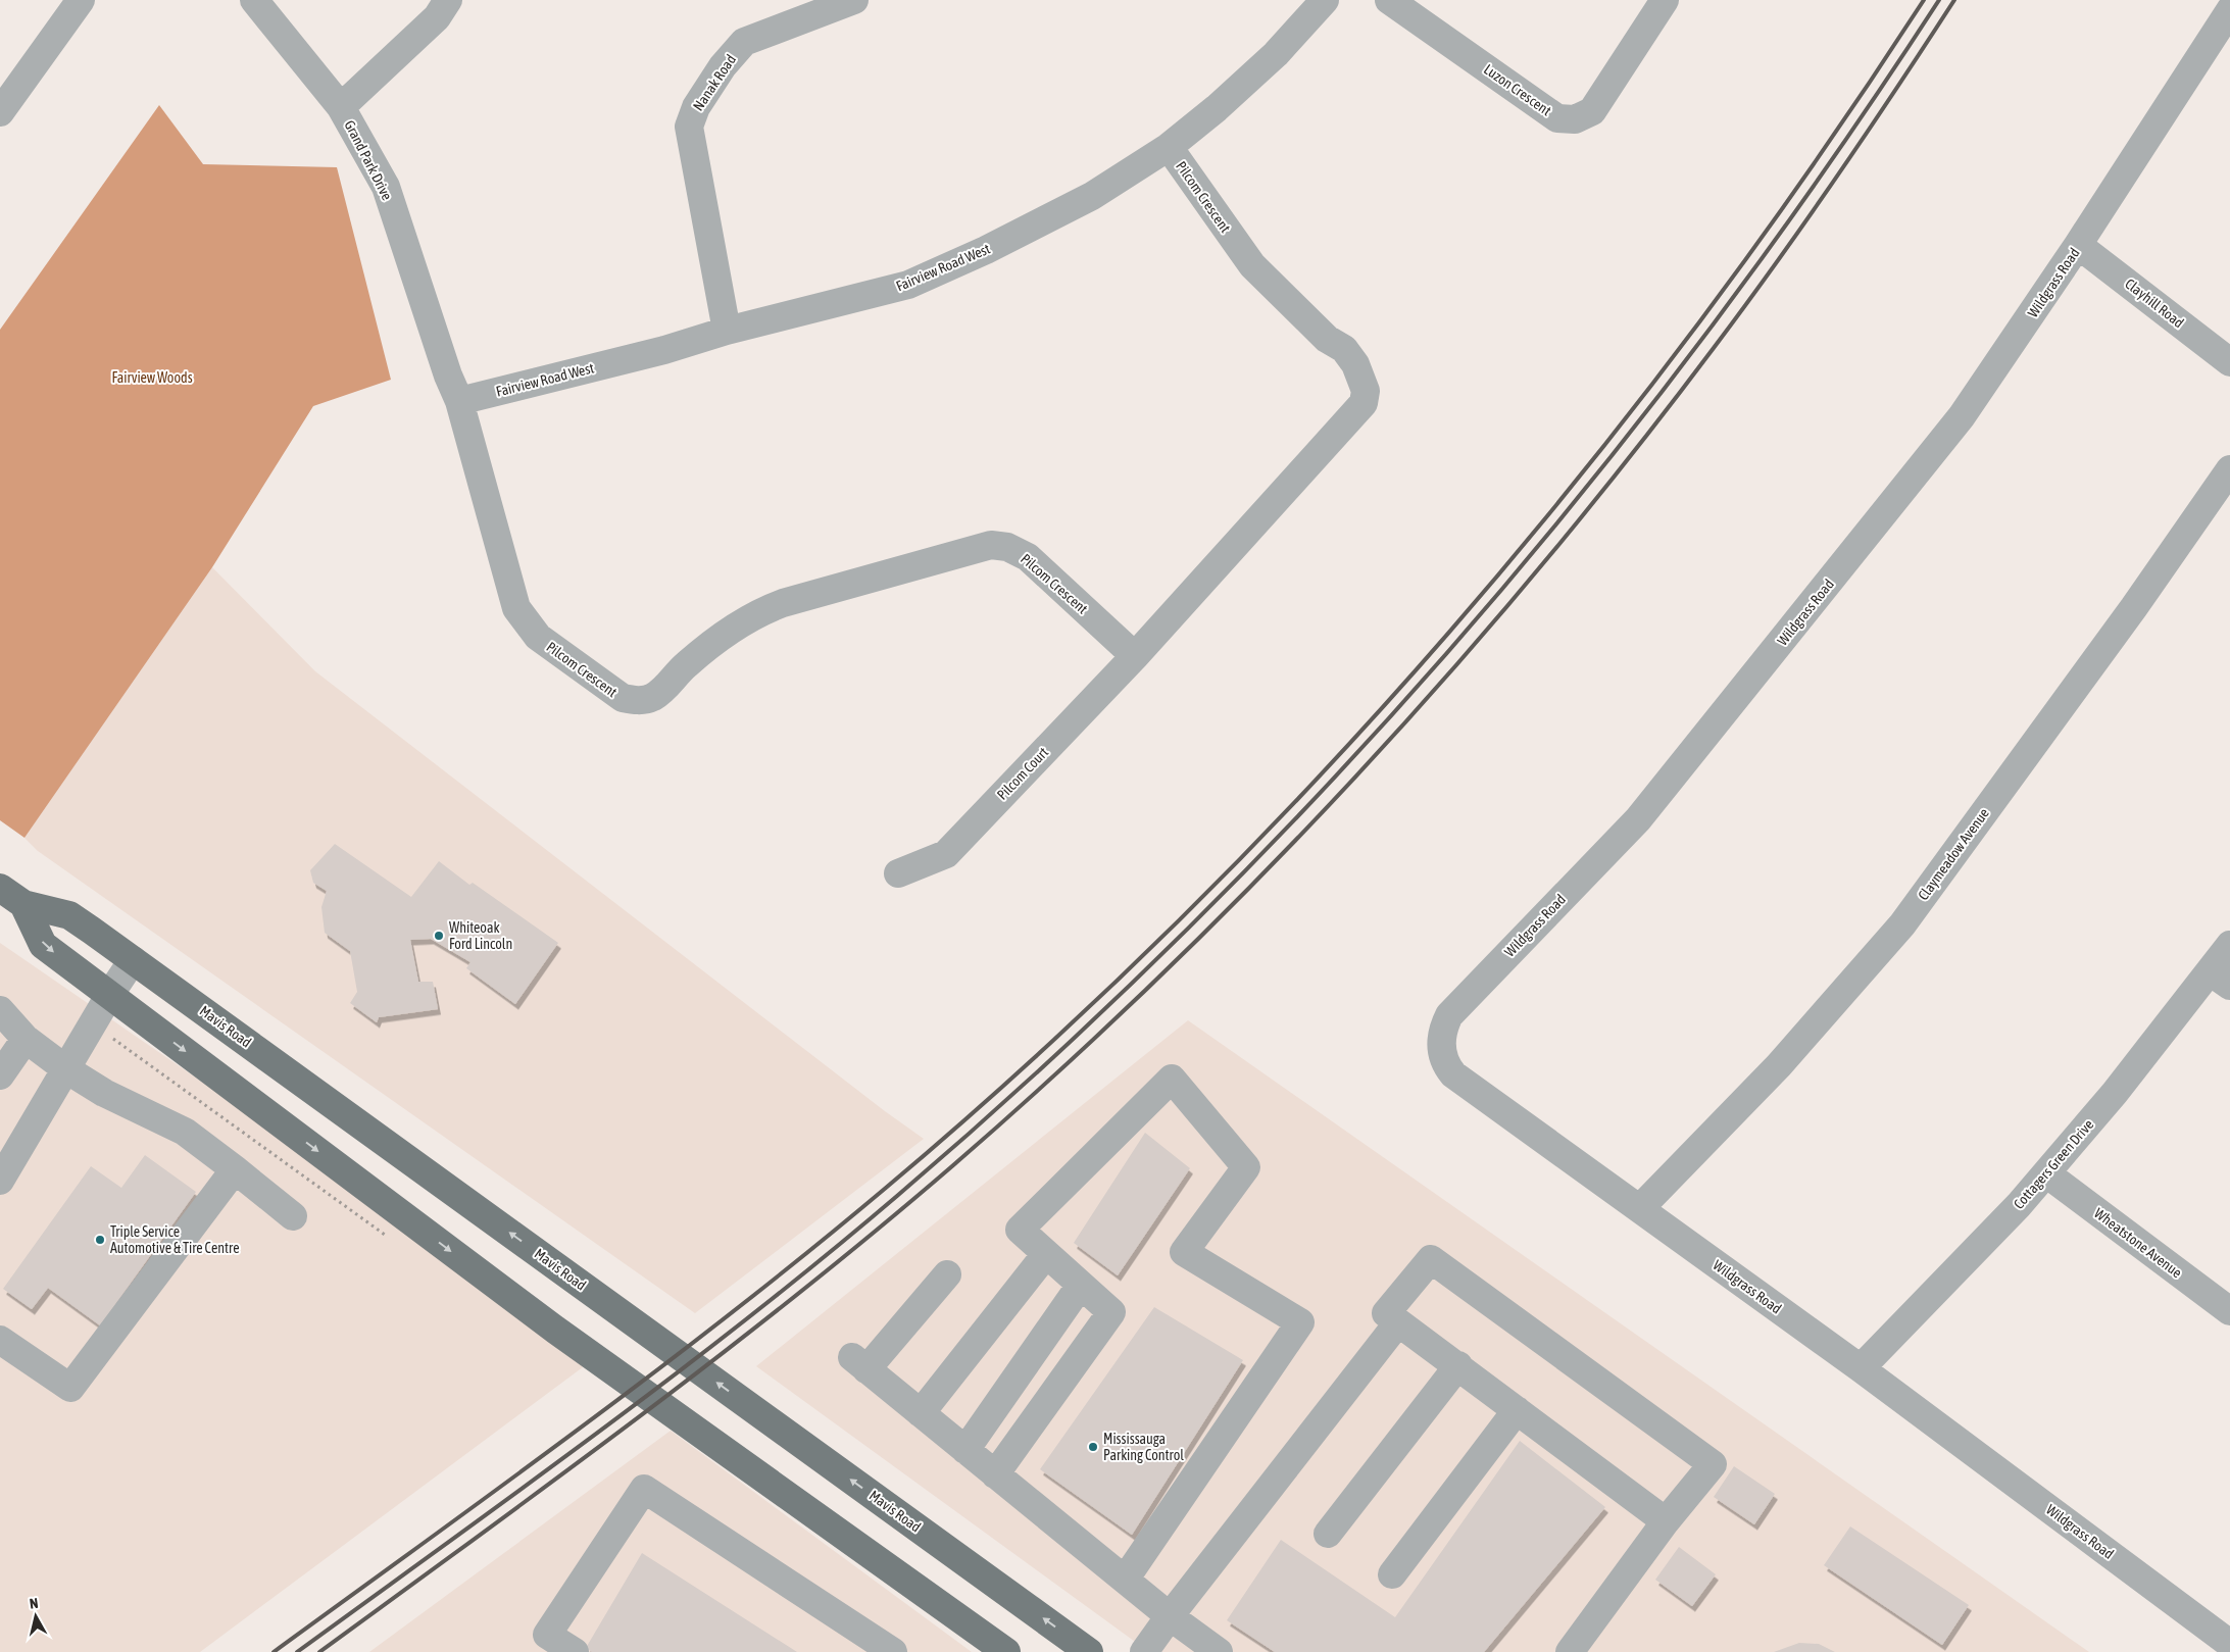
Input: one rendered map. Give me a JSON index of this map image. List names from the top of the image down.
{
  "streets": {
    "main road": ["Mavis Road"],
    "street": [
      "Nanak Road",
      "Luzon Crescent",
      "Grand Park Drive",
      "Pilcom Crescent",
      "Fairview Road West",
      "Wildgrass Road",
      "Clayhill Road",
      "Pilcom Court",
      "Claymeadow Avenue",
      "Cottagers Green Drive",
      "Wheatstone Avenue"
    ]
  },
  "crossings": [
    ["Nanak Road", "Fairview Road West"],
    ["Grand Park Drive", "Pilcom Crescent"],
    ["Grand Park Drive", "Fairview Road West"],
    ["Pilcom Crescent", "Fairview Road West"],
    ["Pilcom Crescent", "Pilcom Court"],
    ["Wildgrass Road", "Clayhill Road"],
    ["Wildgrass Road", "Claymeadow Avenue"],
    ["Wildgrass Road", "Cottagers Green Drive"],
    ["Cottagers Green Drive", "Wheatstone Avenue"]
  ],
  "parks": ["Fairview Woods"],
  "places": ["Whiteoak Ford Lincoln", "Triple Service Automotive & Tire Centre", "Mississauga Parking Control"],
  "north": "top"
}
